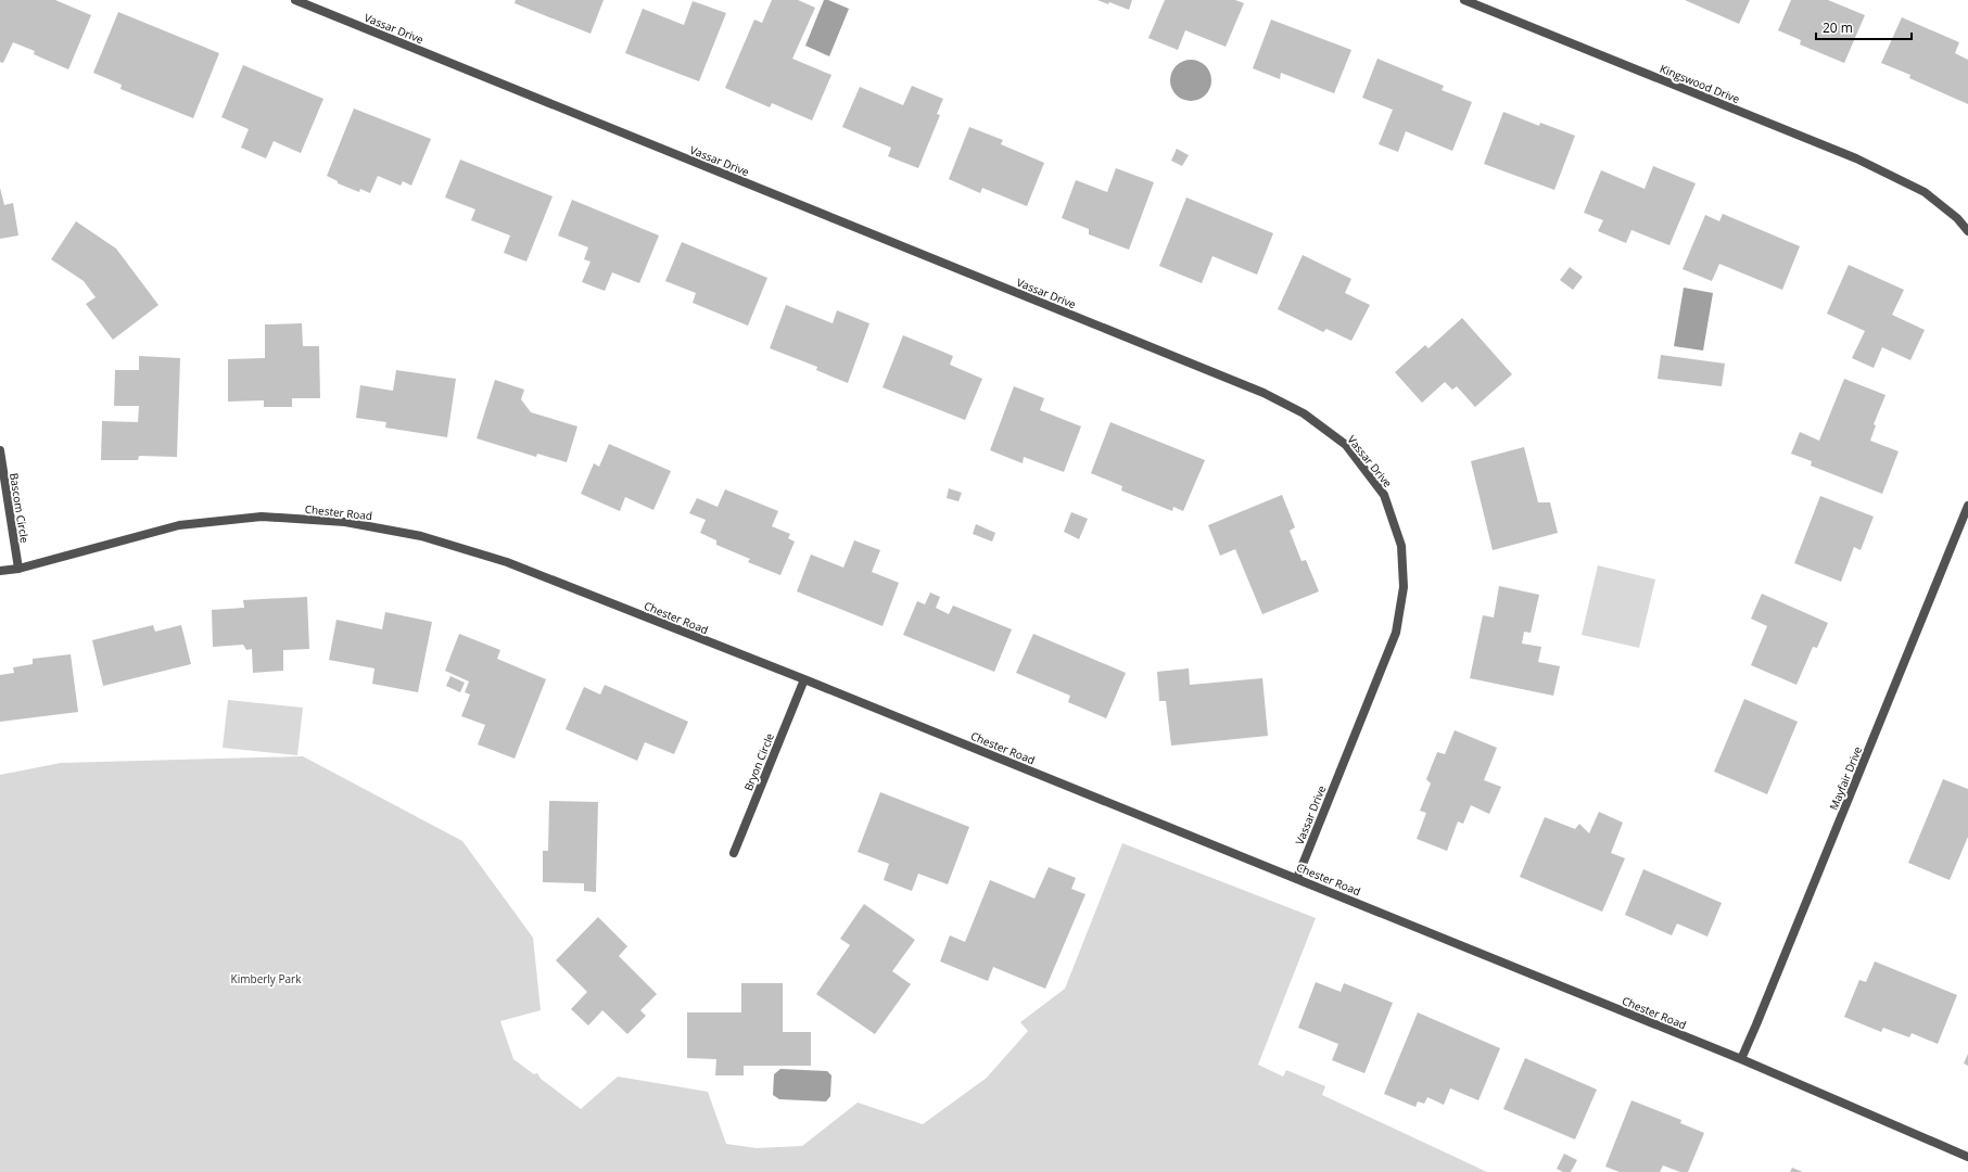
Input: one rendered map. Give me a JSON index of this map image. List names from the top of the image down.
{
  "streets": {
    "street": [
      "Vassar Drive",
      "Kingswood Drive",
      "Bascom Circle",
      "Chester Road",
      "Bryon Circle",
      "Mayfair Drive"
    ]
  },
  "crossings": [
    ["Vassar Drive", "Chester Road"],
    ["Bascom Circle", "Chester Road"],
    ["Chester Road", "Bryon Circle"],
    ["Chester Road", "Mayfair Drive"]
  ],
  "parks": ["Kimberly Park"],
  "scale_bar": "20 m"
}
